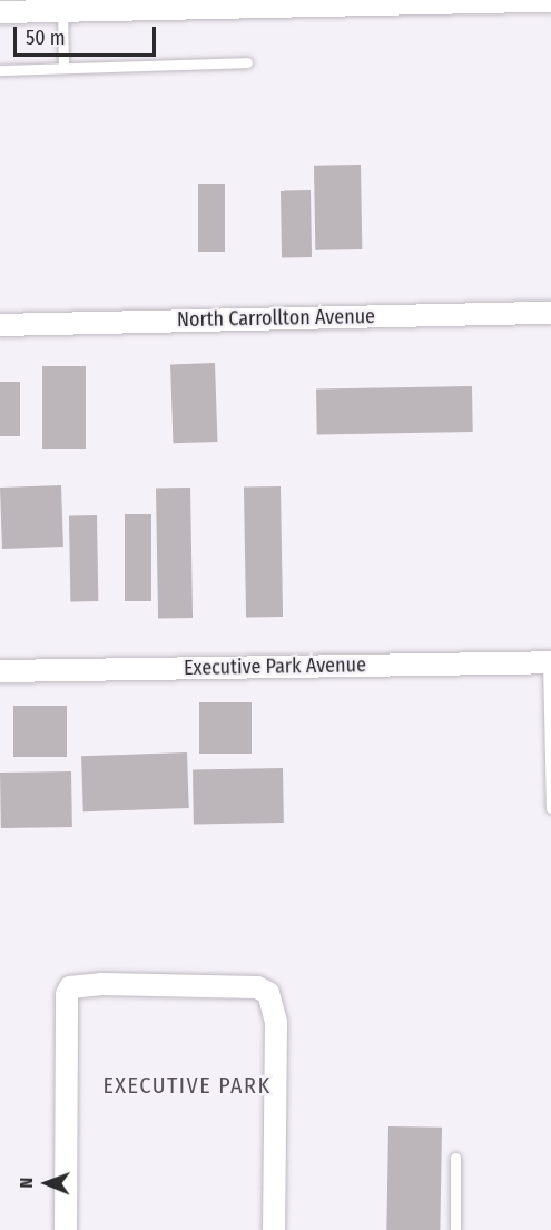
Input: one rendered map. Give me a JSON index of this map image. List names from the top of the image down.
{
  "streets": {
    "street": ["North Carrollton Avenue", "Executive Park Avenue"]
  },
  "districts": ["EXECUTIVE PARK"],
  "scale_bar": "50 m",
  "north": "left"
}
